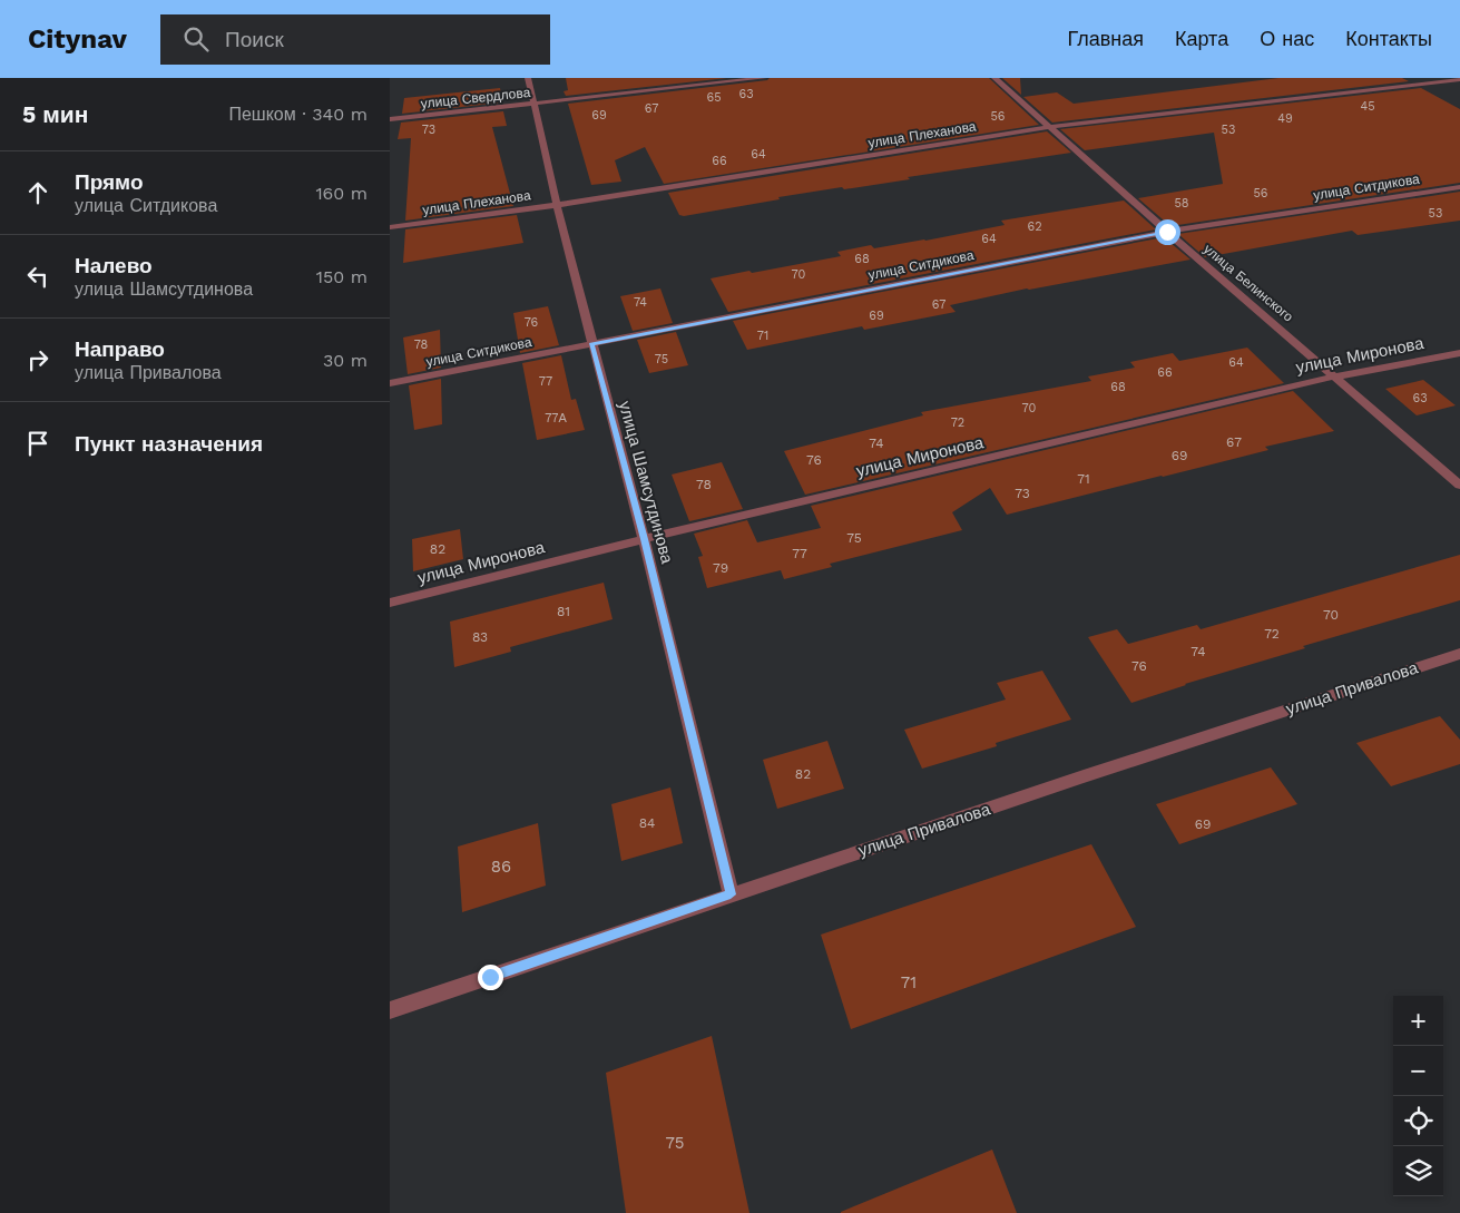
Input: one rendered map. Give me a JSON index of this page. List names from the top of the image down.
{
  "streets": {
    "street": [
      "улица Свердлова",
      "улица Плеханова",
      "улица Ситдикова",
      "улица Белинского",
      "улица Миронова",
      "улица Шамсутдинова",
      "улица Привалова"
    ]
  },
  "crossings": [
    ["улица Свердлова", "улица Шамсутдинова"],
    ["улица Плеханова", "улица Белинского"],
    ["улица Плеханова", "улица Шамсутдинова"],
    ["улица Ситдикова", "улица Белинского"],
    ["улица Ситдикова", "улица Шамсутдинова"],
    ["улица Белинского", "улица Миронова"],
    ["улица Миронова", "улица Шамсутдинова"],
    ["улица Шамсутдинова", "улица Привалова"]
  ],
  "house_numbers": [
    "63",
    "65",
    "45",
    "67",
    "69",
    "56",
    "49",
    "73",
    "53",
    "64",
    "66",
    "56",
    "58",
    "53",
    "62",
    "64",
    "68",
    "70",
    "74",
    "67",
    "69",
    "76",
    "71",
    "78",
    "75",
    "64",
    "66",
    "77",
    "68",
    "63",
    "70",
    "77А",
    "72",
    "67",
    "74",
    "69",
    "76",
    "71",
    "78",
    "73",
    "75",
    "82",
    "77",
    "79",
    "81",
    "70",
    "72",
    "83",
    "74",
    "76",
    "82",
    "84",
    "69",
    "86",
    "71",
    "75"
  ],
  "page": {
    "header": "Citynav",
    "search": "Поиск",
    "nav": [
      "Главная",
      "Карта",
      "О нас",
      "Контакты"
    ],
    "heading": ["5 мин", "Пешком · 340 m"],
    "list": [
      ["Прямо", "улица Ситдикова", "160 m"],
      ["Налево", "улица Шамсутдинова", "150 m"],
      ["Направо", "улица Привалова", "30 m"],
      "Пункт назначения"
    ],
    "map_buttons": ["+", "−"]
  }
}
